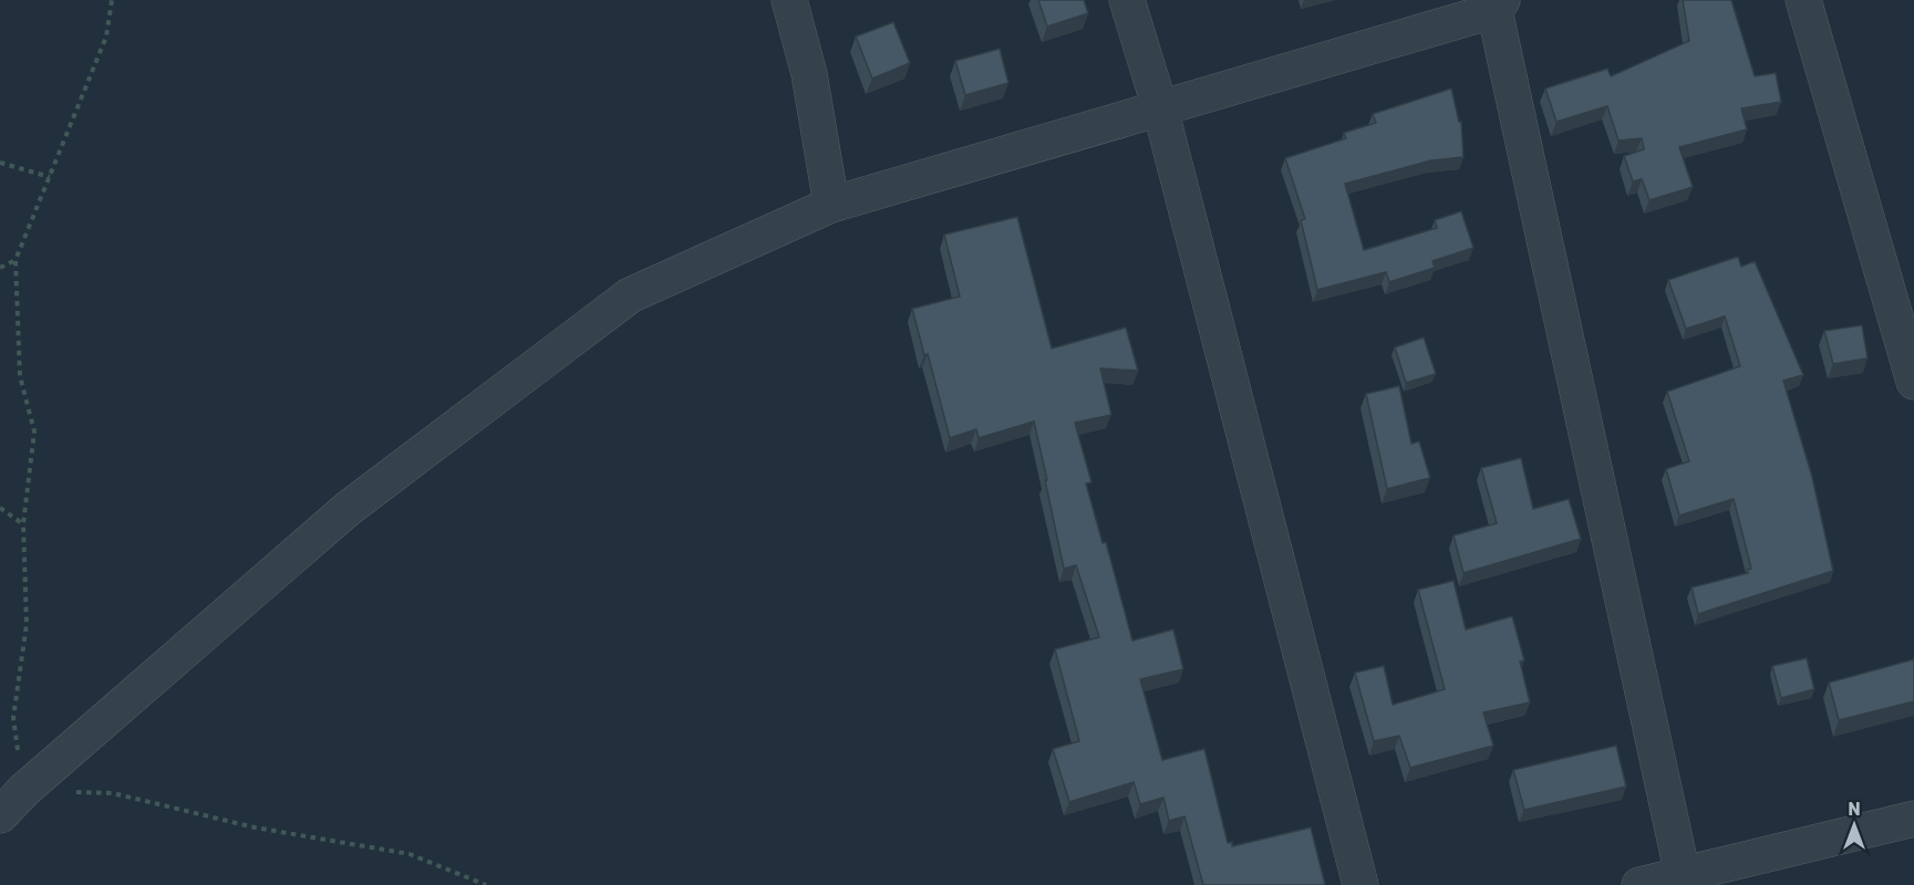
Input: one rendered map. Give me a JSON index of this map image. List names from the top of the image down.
{
  "north": "top"
}
